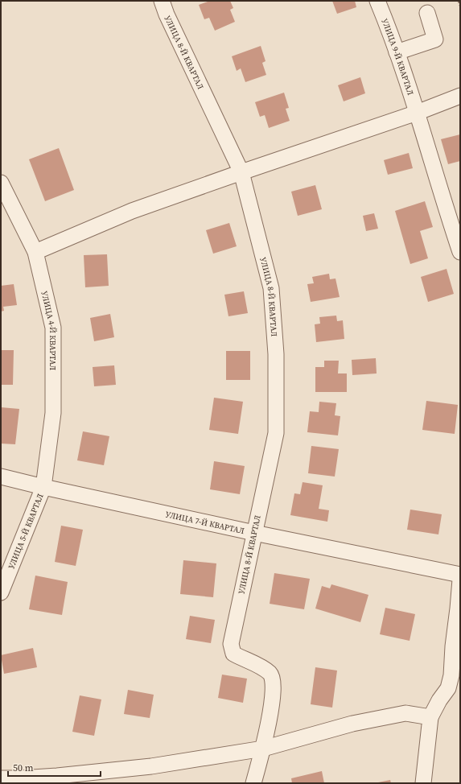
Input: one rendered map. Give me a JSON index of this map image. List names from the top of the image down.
{
  "streets": {
    "street": [
      "УЛИЦА 8-Й КВАРТАЛ",
      "УЛИЦА 9-Й КВАРТАЛ",
      "УЛИЦА 4-Й КВАРТАЛ",
      "УЛИЦА 7-Й КВАРТАЛ",
      "УЛИЦА 5-Й КВАРТАЛ"
    ]
  },
  "crossings": [
    ["УЛИЦА 8-Й КВАРТАЛ", "УЛИЦА 7-Й КВАРТАЛ"],
    ["УЛИЦА 4-Й КВАРТАЛ", "УЛИЦА 7-Й КВАРТАЛ"],
    ["УЛИЦА 4-Й КВАРТАЛ", "УЛИЦА 5-Й КВАРТАЛ"],
    ["УЛИЦА 7-Й КВАРТАЛ", "УЛИЦА 5-Й КВАРТАЛ"]
  ],
  "scale_bar": "50 m"
}
